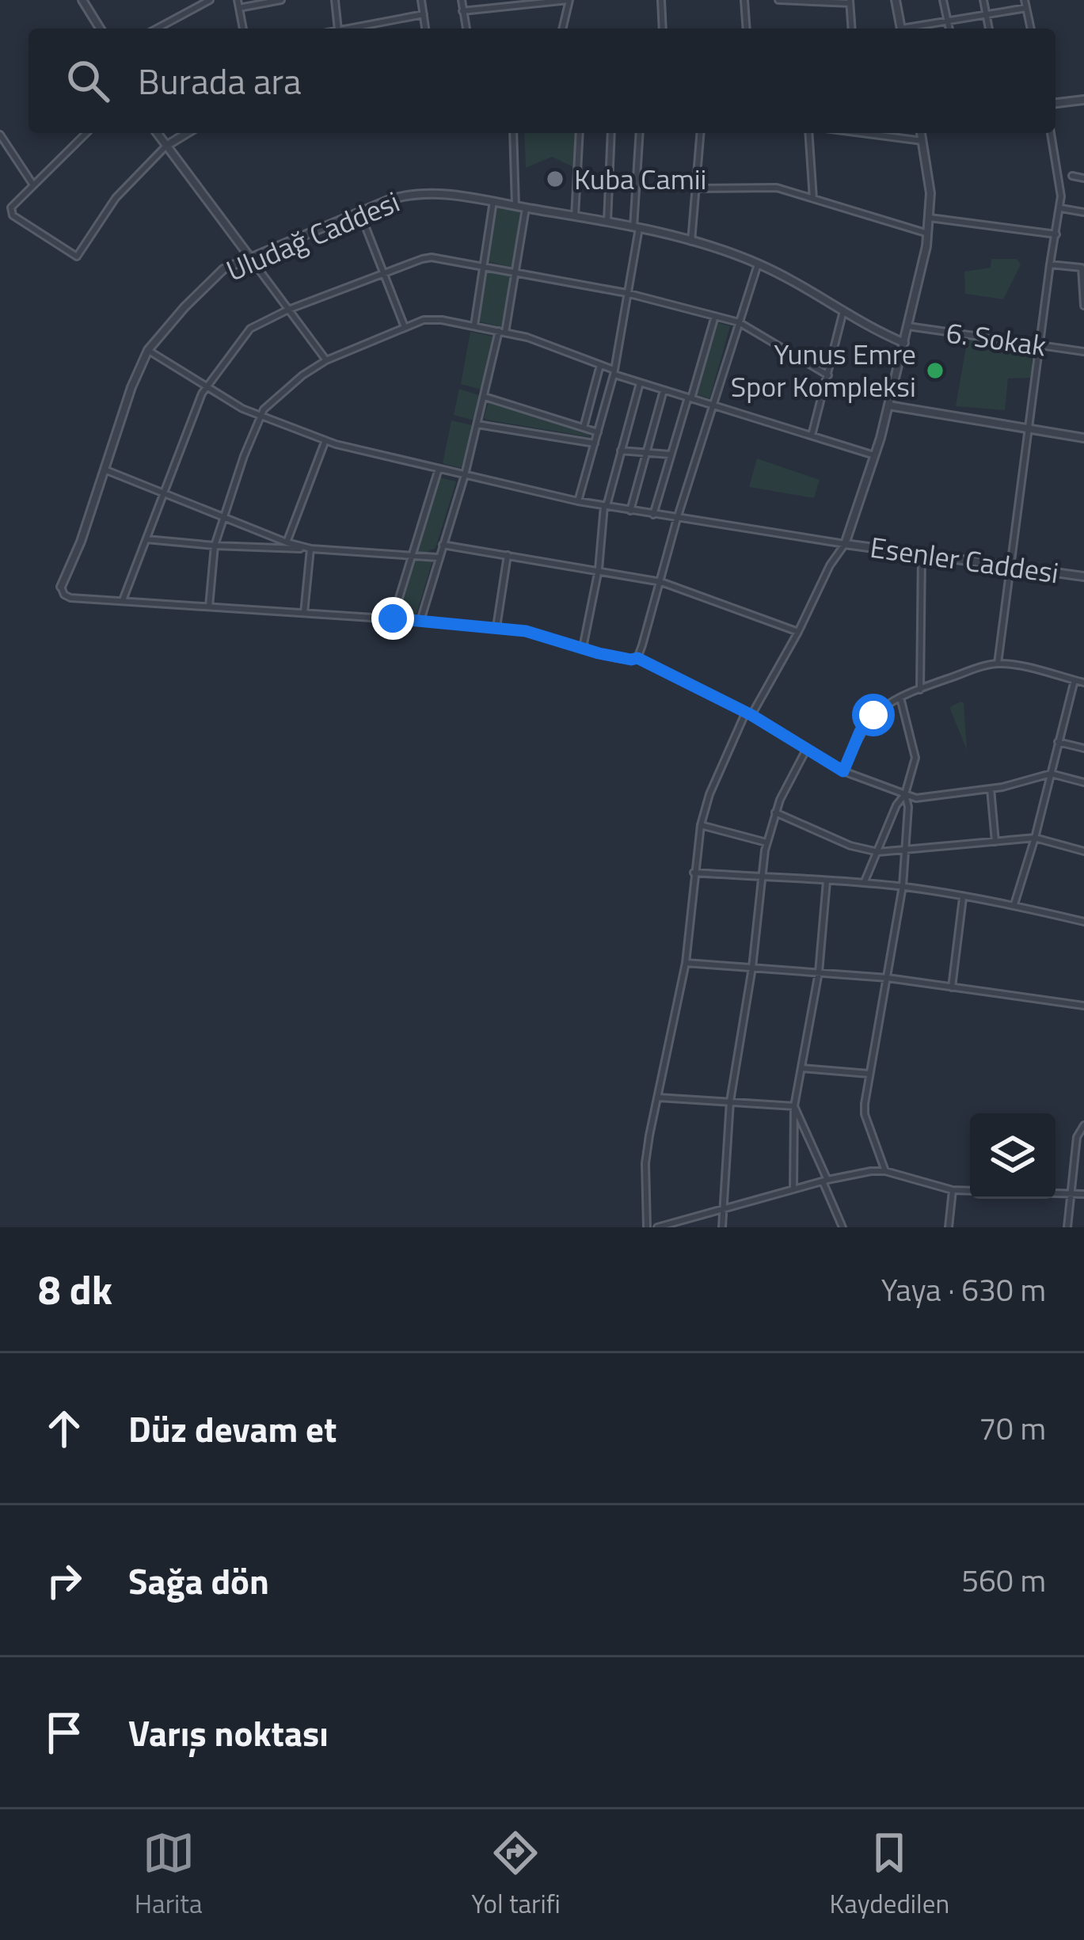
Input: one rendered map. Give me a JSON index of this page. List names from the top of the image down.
{
  "streets": {
    "street": ["Uludağ Caddesi", "6. Sokak", "Esenler Caddesi"]
  },
  "places": ["Kuba Camii", "Yunus Emre Spor Kompleksi"],
  "page": {
    "search": "Burada ara",
    "heading": ["8 dk", "Yaya · 630 m"],
    "list": [
      ["Düz devam et", "70 m"],
      ["Sağa dön", "560 m"],
      "Varış noktası"
    ],
    "nav": ["Harita", "Yol tarifi", "Kaydedilen"]
  }
}
